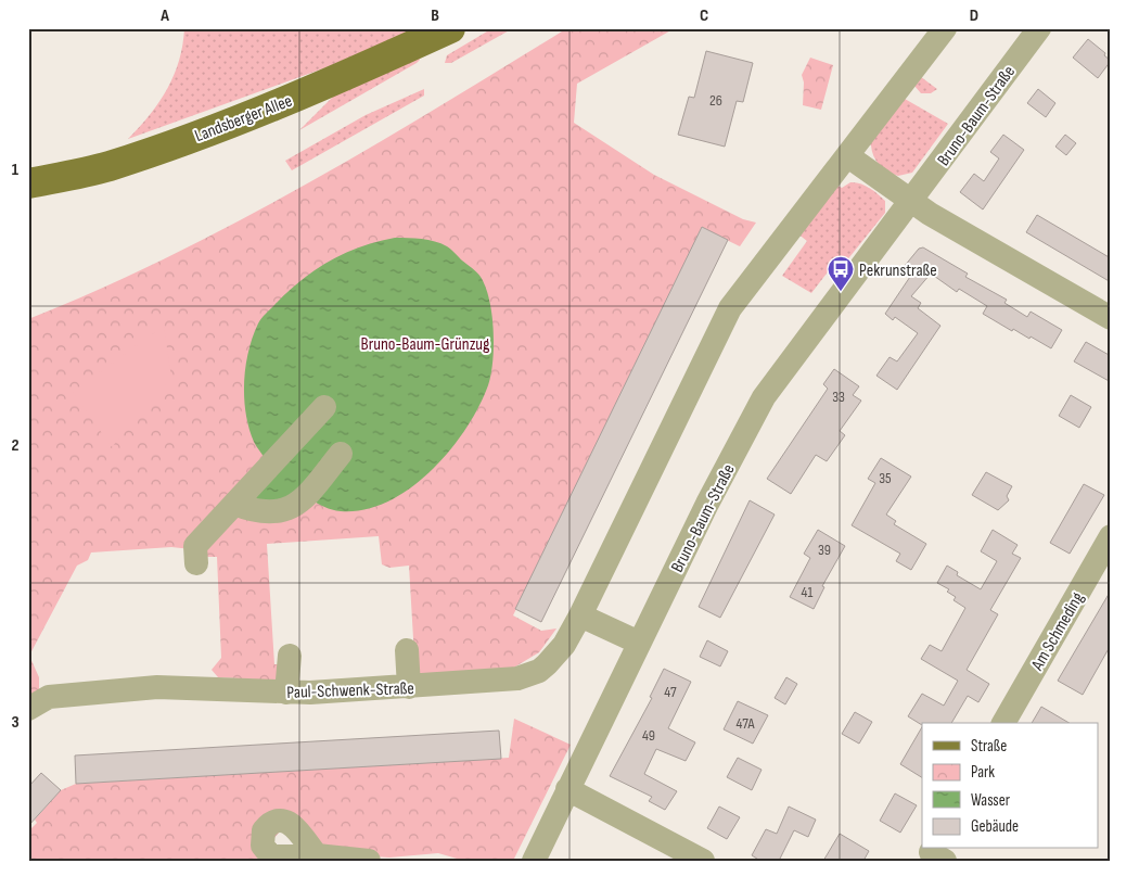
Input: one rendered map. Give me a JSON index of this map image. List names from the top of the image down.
{
  "streets": {
    "main road": ["Landsberger Allee"],
    "street": ["Bruno-Baum-Straße", "Am Schmeding", "Paul-Schwenk-Straße"]
  },
  "parks": ["Bruno-Baum-Grünzug"],
  "places": {
    "bus stop": ["Pekrunstraße"]
  },
  "house_numbers": [
    "26",
    "33",
    "35",
    "39",
    "41",
    "47",
    "47A",
    "49"
  ],
  "legend": [
    "Straße",
    "Park",
    "Wasser",
    "Gebäude"
  ],
  "grid": {
    "columns": [
      "A",
      "B",
      "C",
      "D"
    ],
    "rows": ["1", "2", "3"]
  }
}
